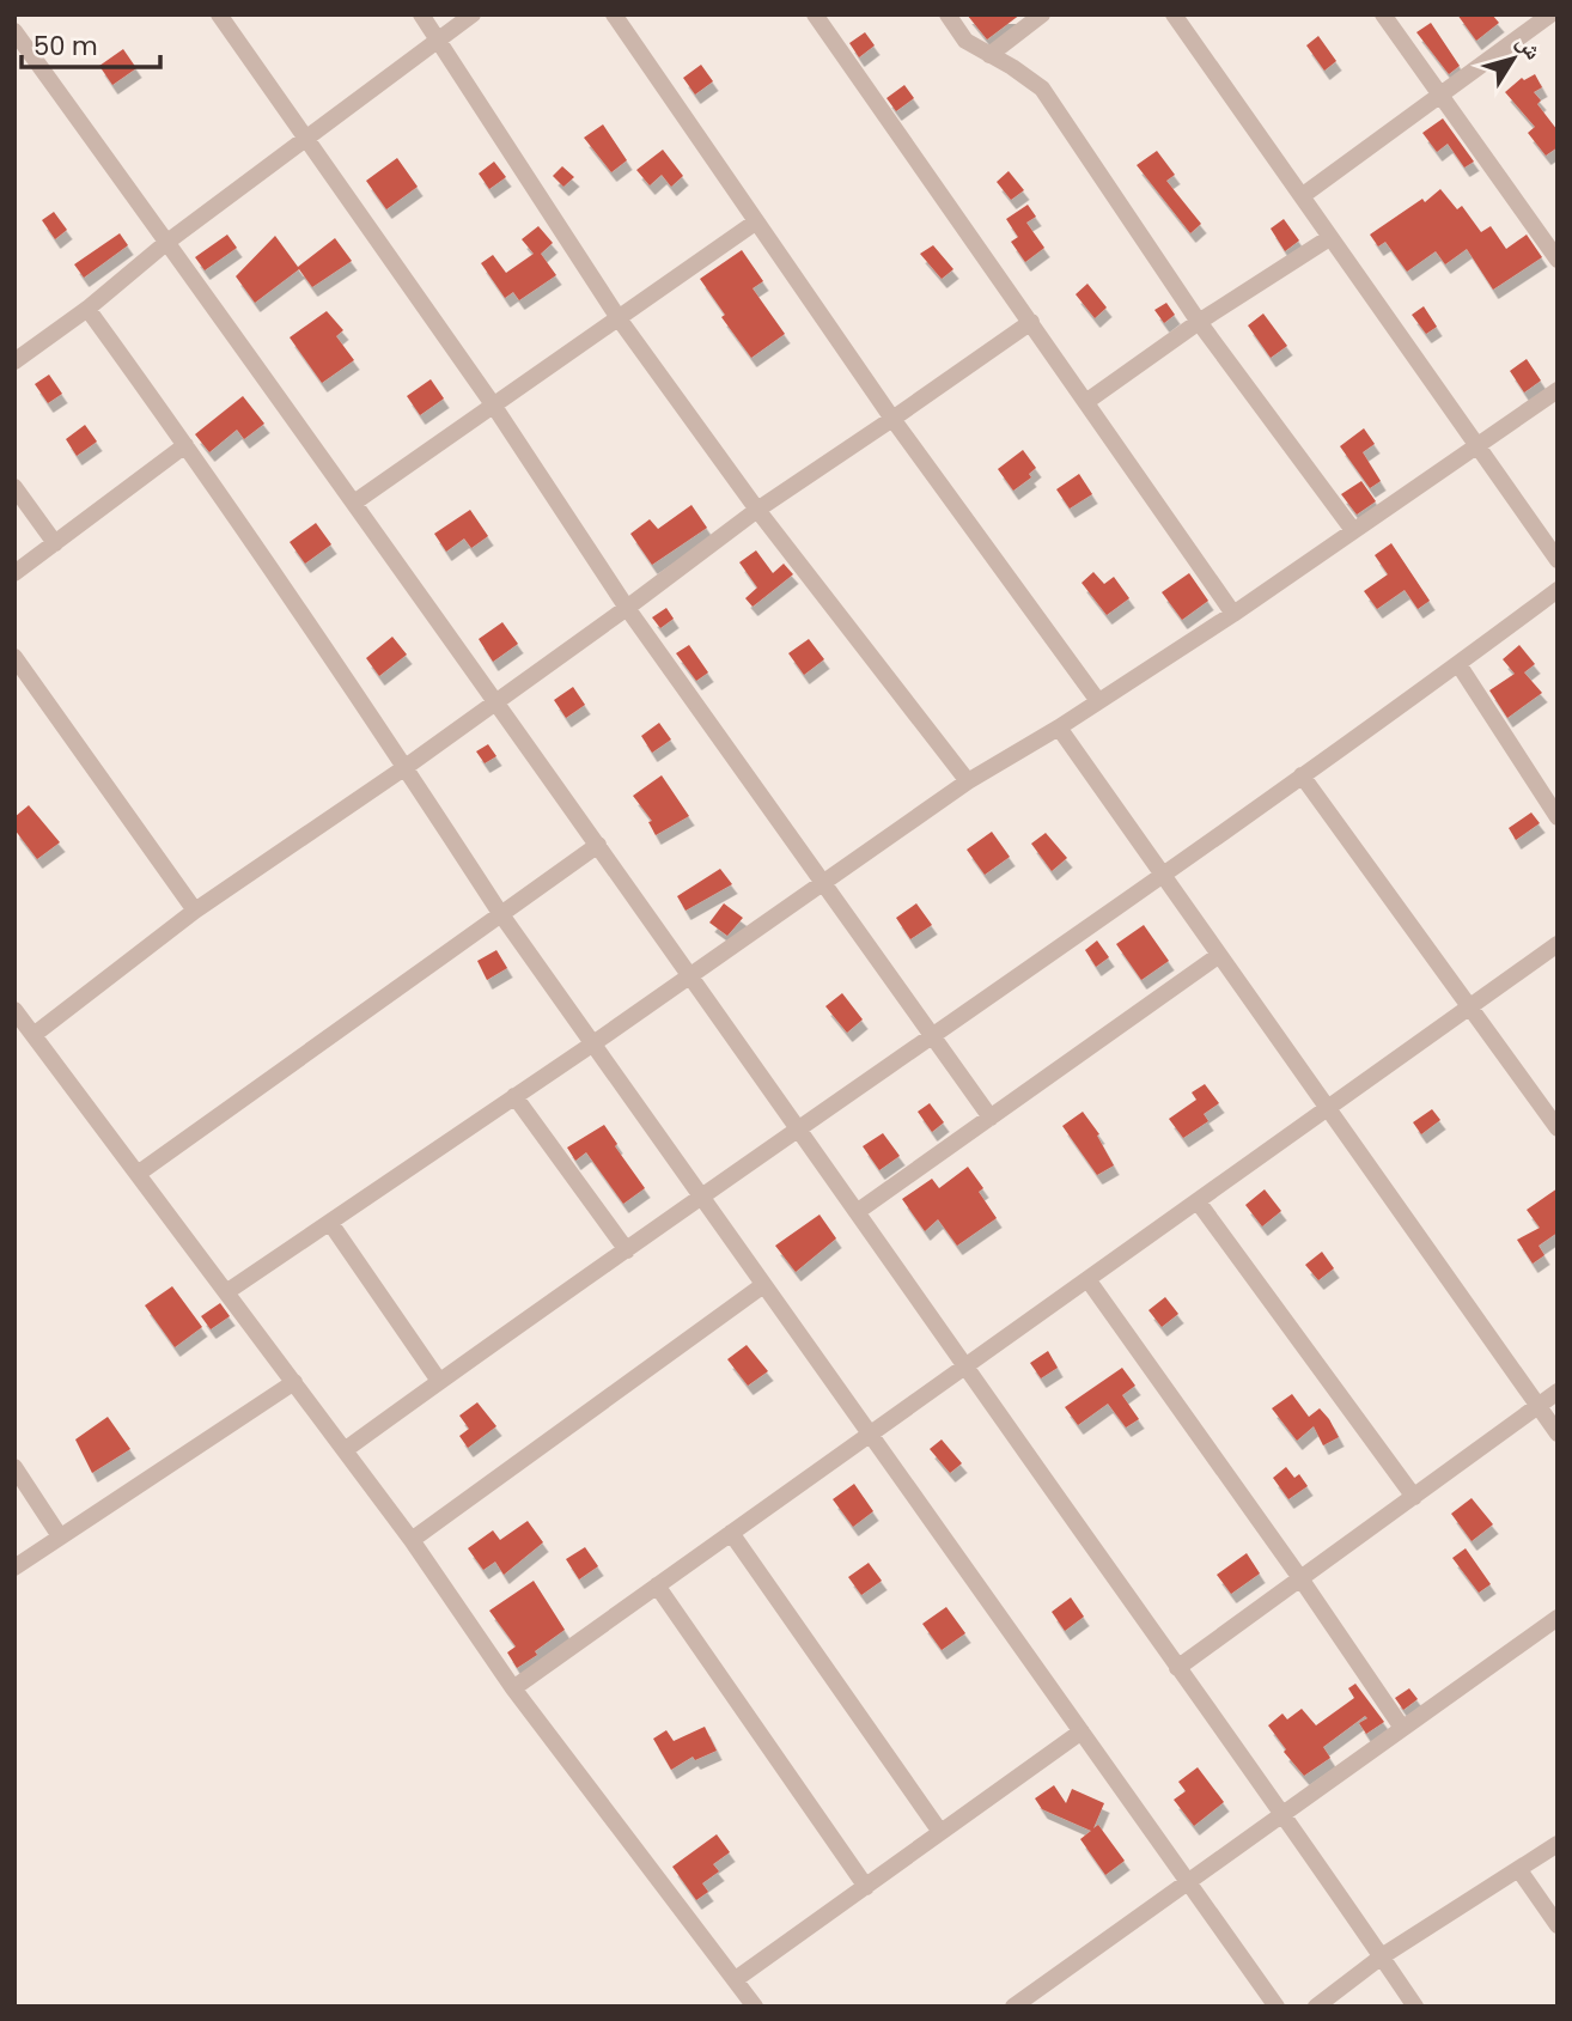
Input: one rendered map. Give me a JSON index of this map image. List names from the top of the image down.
{
  "scale_bar": "50 m",
  "north": "top right"
}
